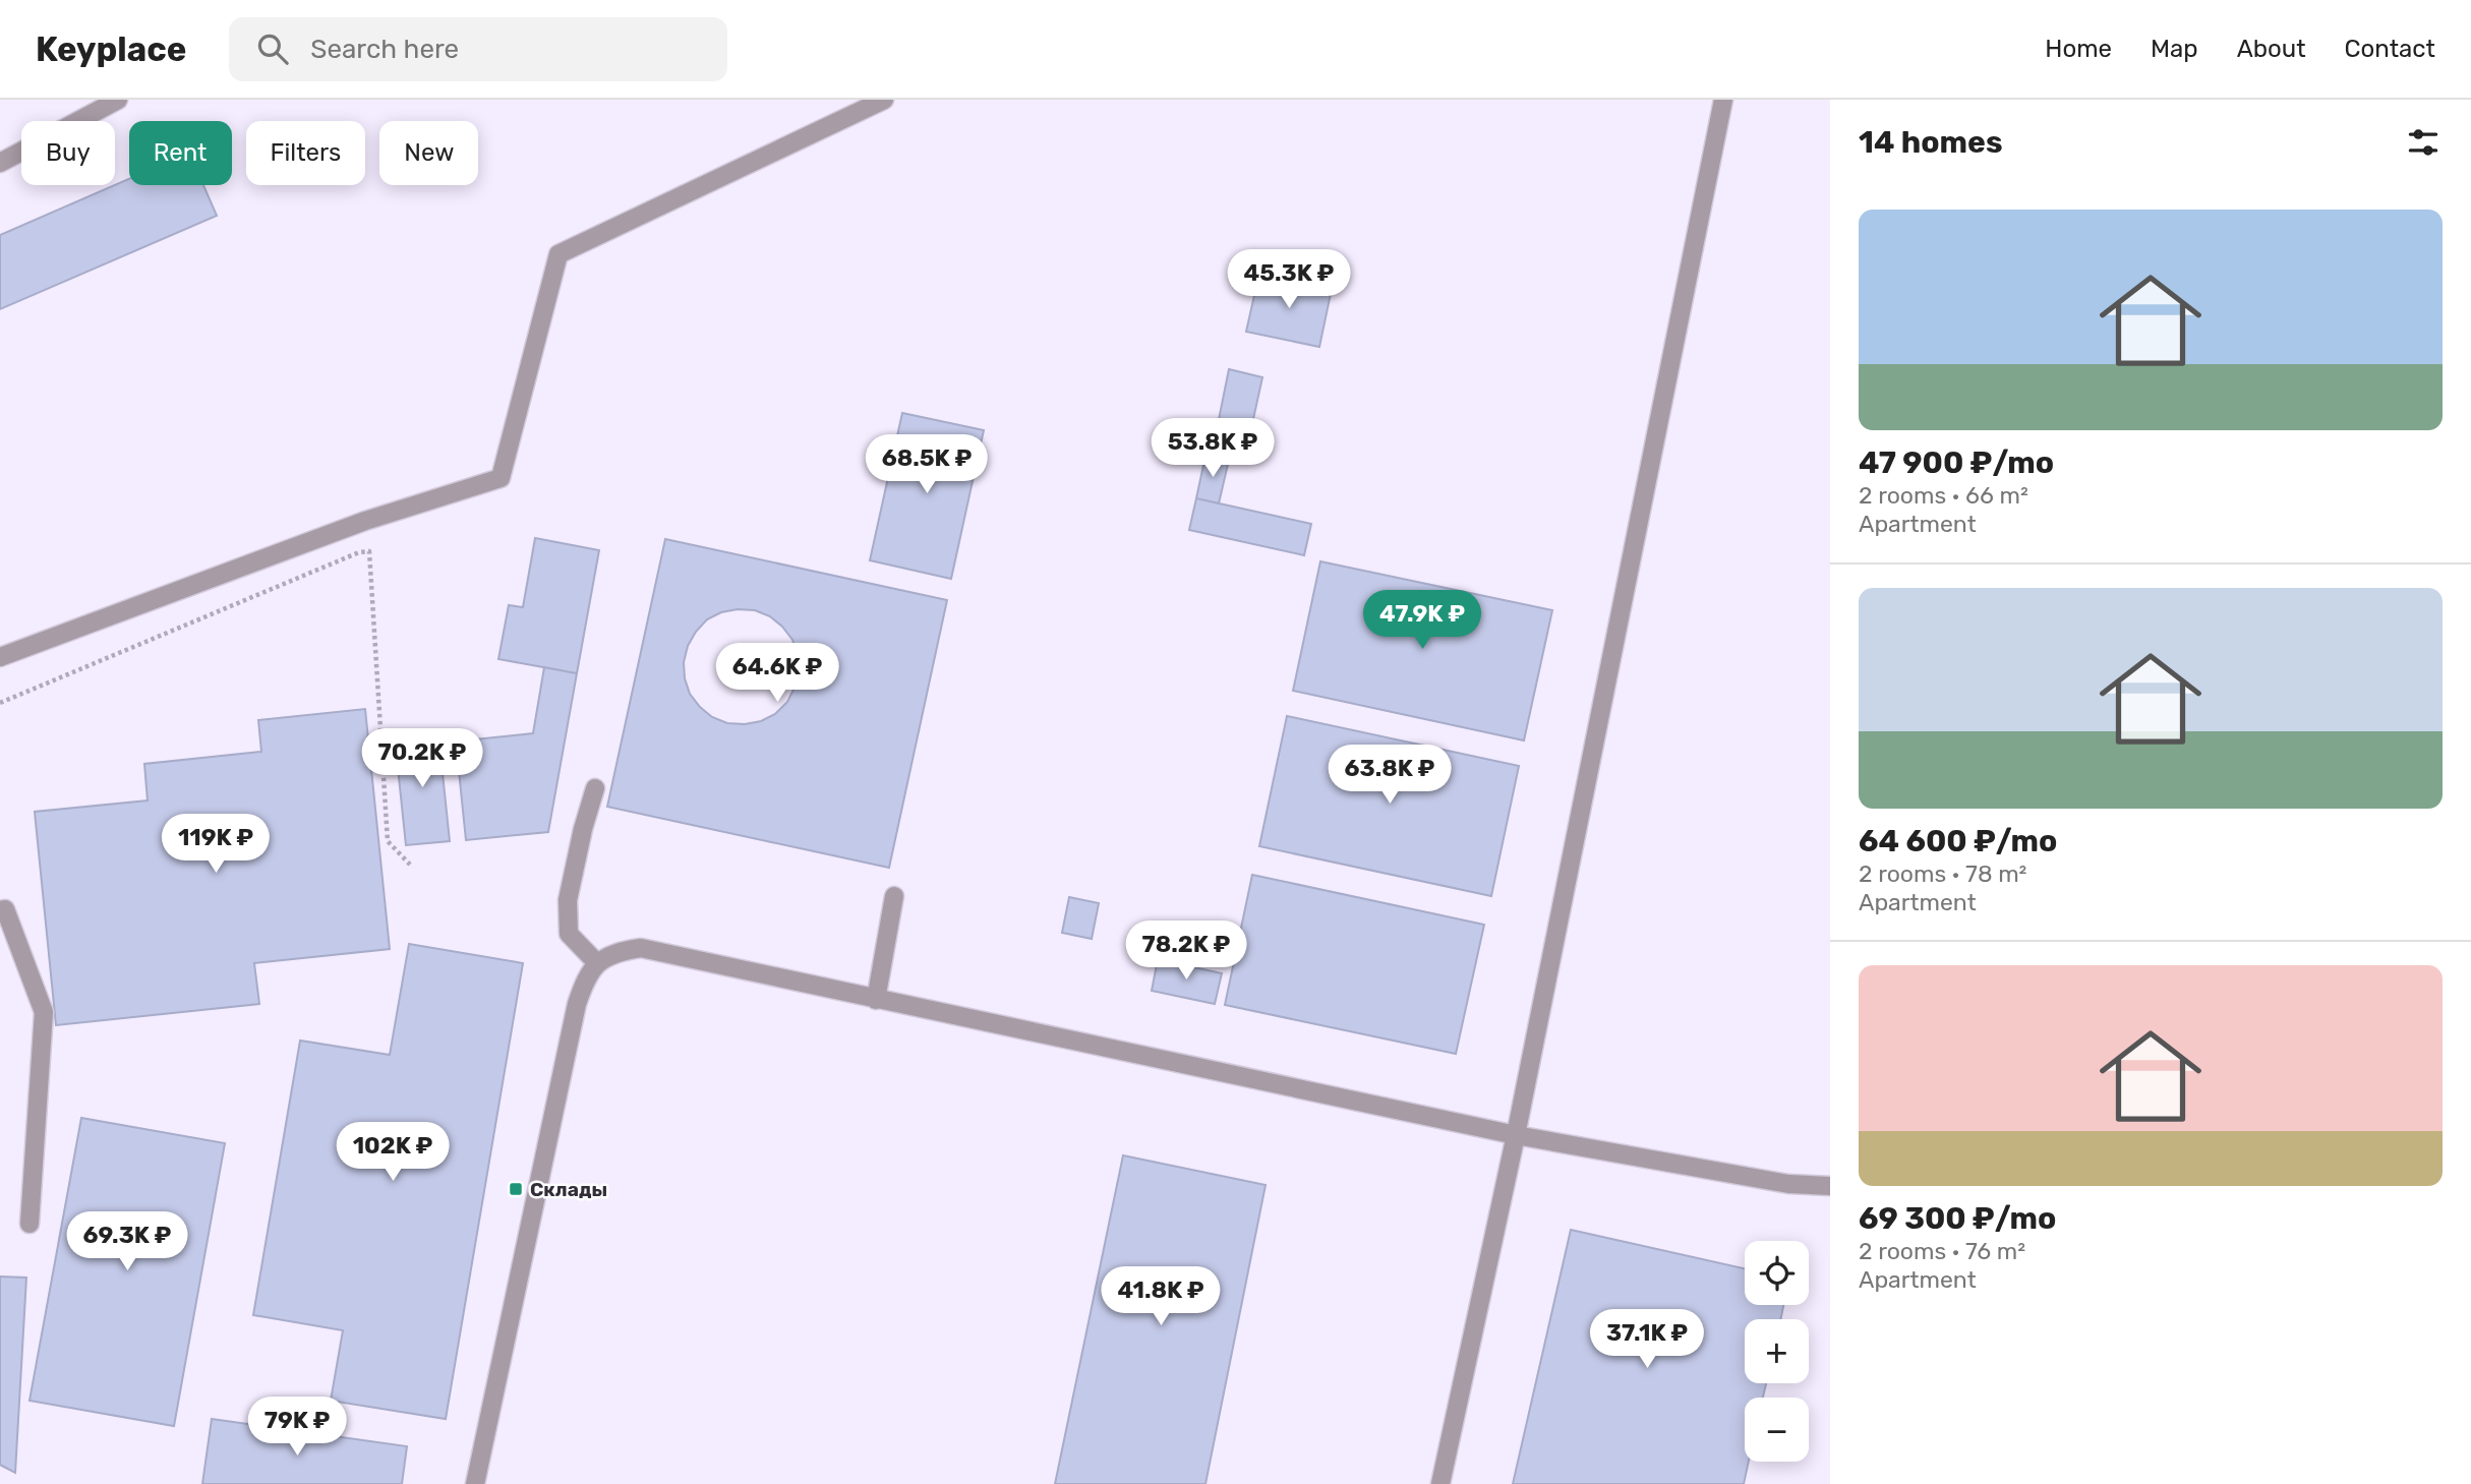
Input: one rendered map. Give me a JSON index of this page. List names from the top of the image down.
{
  "places": {
    "transit": ["Склады"]
  },
  "page": {
    "header": "Keyplace",
    "search": "Search here",
    "nav": [
      "Home",
      "Map",
      "About",
      "Contact"
    ],
    "heading": "14 homes",
    "chip": [
      "Buy",
      "Rent",
      "Filters",
      "New"
    ],
    "list": [
      {
        "name": "47 900 ₽/mo",
        "note": "2 rooms · 66 m² · Apartment"
      },
      {
        "name": "64 600 ₽/mo",
        "note": "2 rooms · 78 m² · Apartment"
      },
      {
        "name": "69 300 ₽/mo",
        "note": "2 rooms · 76 m² · Apartment"
      }
    ],
    "price": [
      "45.3K ₽",
      "53.8K ₽",
      "68.5K ₽",
      "47.9K ₽",
      "64.6K ₽",
      "70.2K ₽",
      "63.8K ₽",
      "119K ₽",
      "78.2K ₽",
      "102K ₽",
      "69.3K ₽",
      "41.8K ₽",
      "37.1K ₽",
      "79K ₽"
    ],
    "map_buttons": ["+", "−"]
  }
}
